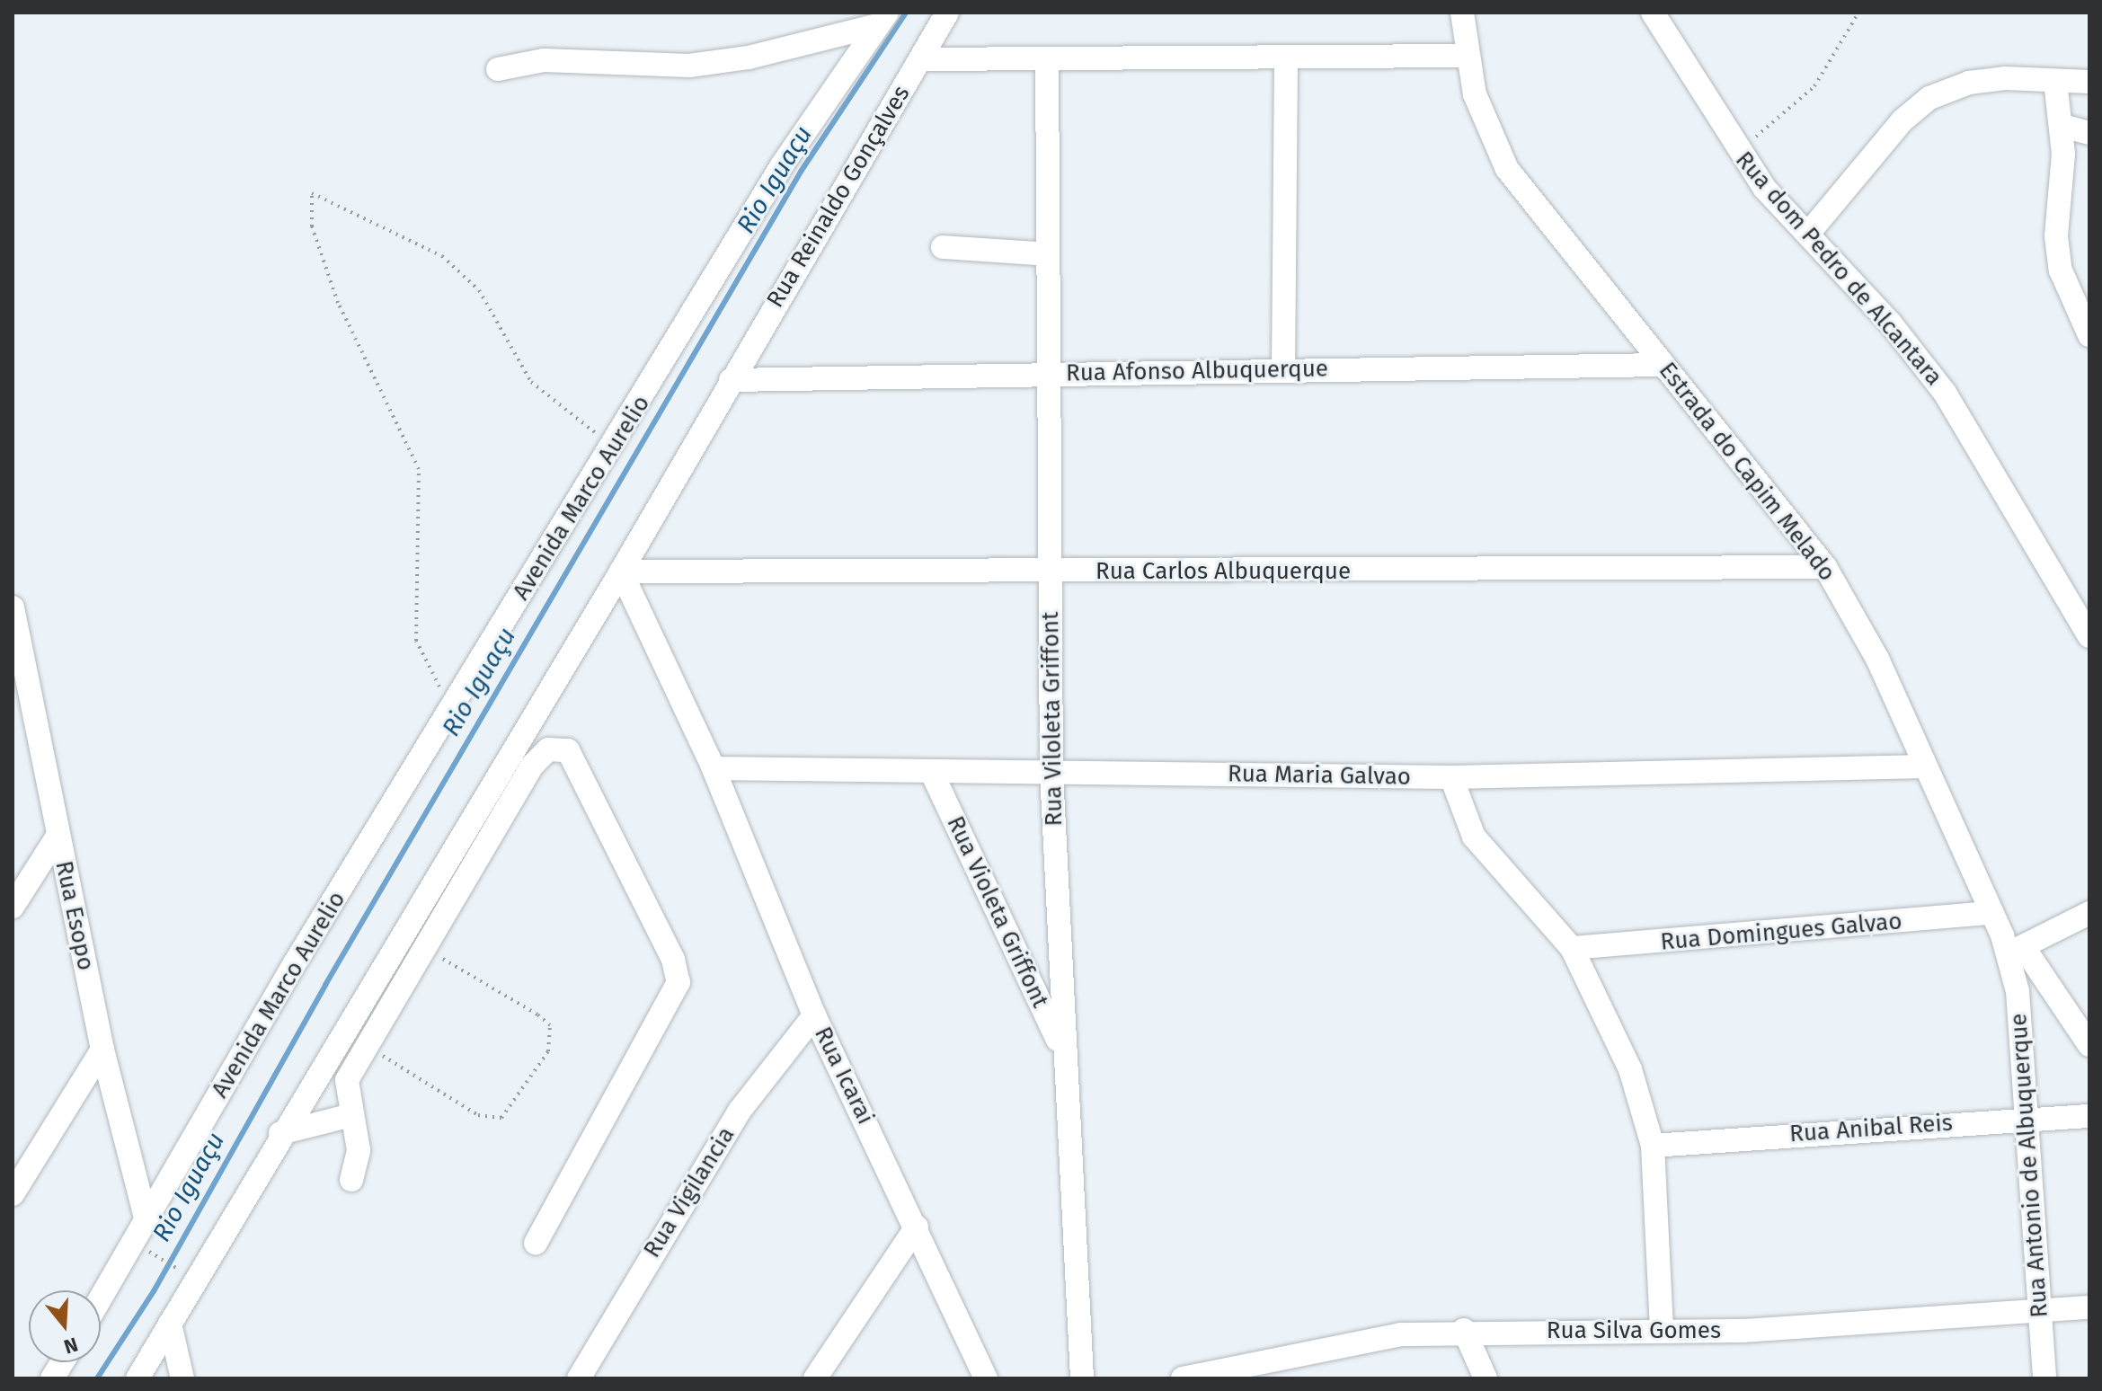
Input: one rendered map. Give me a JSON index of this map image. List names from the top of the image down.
{
  "streets": {
    "street": [
      "Rua Reinaldo Gonçalves",
      "Rua dom Pedro de Alcantara",
      "Rua Afonso Albuquerque",
      "Estrada do Capim Melado",
      "Avenida Marco Aurelio",
      "Rua Carlos Albuquerque",
      "Rua Viloleta Griffont",
      "Rua Maria Galvao",
      "Rua Violeta Griffont",
      "Rua Esopo",
      "Rua Domingues Galvao",
      "Rua Icarai",
      "Rua Anibal Reis",
      "Rua Antonio de Albuquerque",
      "Rua Vigilancia",
      "Rua Silva Gomes"
    ]
  },
  "crossings": [
    ["Rua Reinaldo Gonçalves", "Rua Afonso Albuquerque"],
    ["Rua Reinaldo Gonçalves", "Rua Carlos Albuquerque"],
    ["Rua Reinaldo Gonçalves", "Rua Icarai"],
    ["Rua Afonso Albuquerque", "Estrada do Capim Melado"],
    ["Rua Afonso Albuquerque", "Rua Viloleta Griffont"],
    ["Estrada do Capim Melado", "Rua Carlos Albuquerque"],
    ["Estrada do Capim Melado", "Rua Maria Galvao"],
    ["Estrada do Capim Melado", "Rua Domingues Galvao"],
    ["Estrada do Capim Melado", "Rua Antonio de Albuquerque"],
    ["Avenida Marco Aurelio", "Rua Esopo"],
    ["Rua Carlos Albuquerque", "Rua Viloleta Griffont"],
    ["Rua Carlos Albuquerque", "Rua Icarai"],
    ["Rua Viloleta Griffont", "Rua Maria Galvao"],
    ["Rua Viloleta Griffont", "Rua Violeta Griffont"],
    ["Rua Maria Galvao", "Rua Violeta Griffont"],
    ["Rua Maria Galvao", "Rua Icarai"],
    ["Rua Icarai", "Rua Vigilancia"],
    ["Rua Anibal Reis", "Rua Antonio de Albuquerque"],
    ["Rua Antonio de Albuquerque", "Rua Silva Gomes"]
  ],
  "water": ["Rio Iguaçu"],
  "north": "bottom"
}
